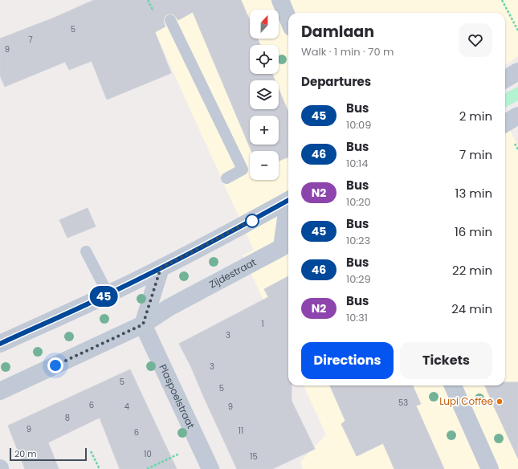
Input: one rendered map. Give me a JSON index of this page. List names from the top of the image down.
{
  "streets": {
    "street": ["Zijdestraat", "Plaspoelstraat"]
  },
  "crossings": [
    ["Zijdestraat", "Plaspoelstraat"]
  ],
  "places": ["Lupi Coffee"],
  "lines": ["bus line 45"],
  "house_numbers": [
    "5",
    "7",
    "9",
    "1",
    "3",
    "3",
    "5",
    "5",
    "53",
    "6",
    "4",
    "9",
    "8",
    "9",
    "11",
    "6",
    "10",
    "15"
  ],
  "scale_bar": "20 m",
  "north": "top",
  "page": {
    "on_map": "45",
    "map_buttons": ["+", "−"],
    "heading": [
      ["Damlaan", "Walk · 1 min · 70 m"],
      "Departures"
    ],
    "list": [
      {
        "mark": "45",
        "name": "Bus",
        "note": "10:09",
        "value": "2 min"
      },
      {
        "mark": "46",
        "name": "Bus",
        "note": "10:14",
        "value": "7 min"
      },
      {
        "mark": "N2",
        "name": "Bus",
        "note": "10:20",
        "value": "13 min"
      },
      {
        "mark": "45",
        "name": "Bus",
        "note": "10:23",
        "value": "16 min"
      },
      {
        "mark": "46",
        "name": "Bus",
        "note": "10:29",
        "value": "22 min"
      },
      {
        "mark": "N2",
        "name": "Bus",
        "note": "10:31",
        "value": "24 min"
      }
    ],
    "buttons": ["Directions", "Tickets"],
    "scale": "20 m"
  }
}
